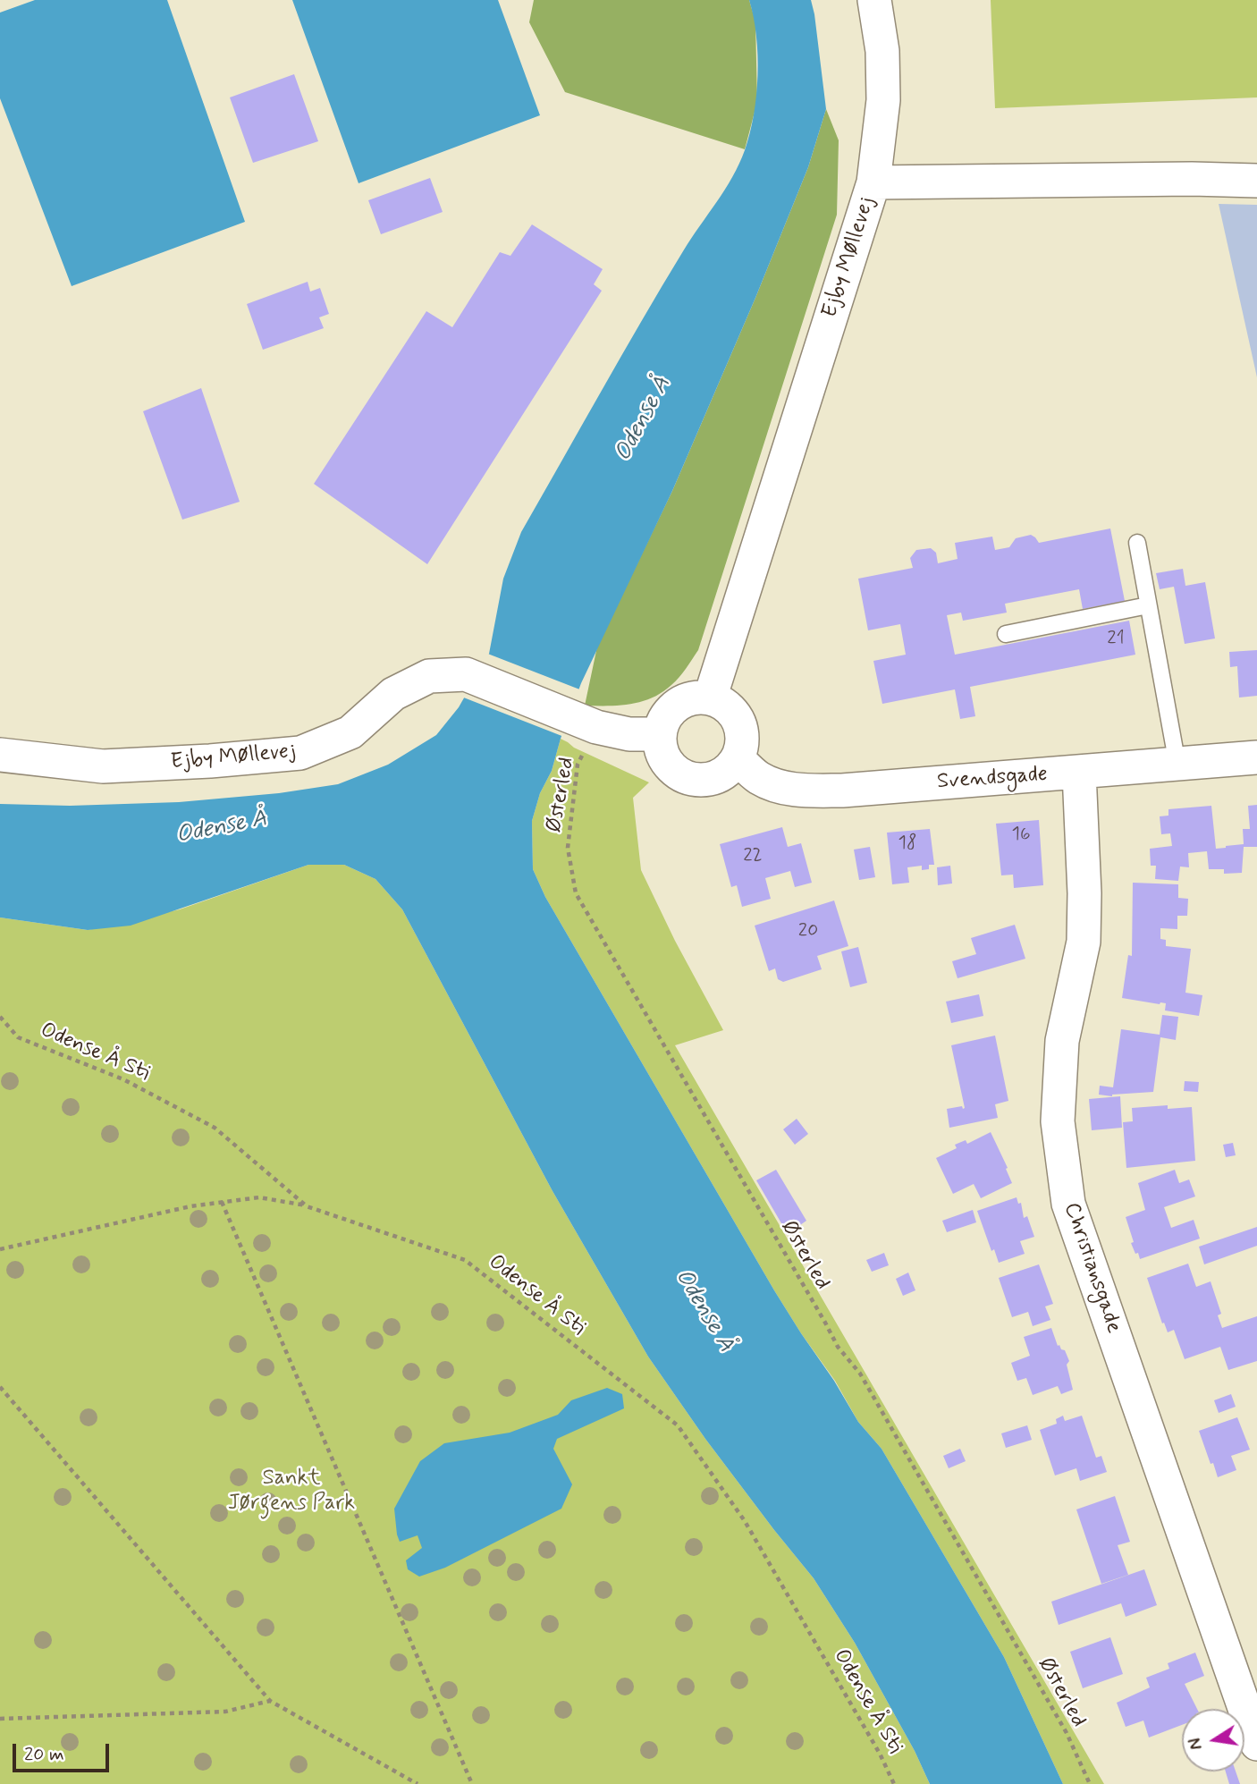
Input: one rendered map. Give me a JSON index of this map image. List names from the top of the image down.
{
  "streets": {
    "street": ["Ejby Møllevej", "Svendsgade", "Christiansgade"],
    "path": ["Østerled", "Odense Å Sti"]
  },
  "crossings": [
    ["Ejby Møllevej", "Svendsgade"],
    ["Ejby Møllevej", "Østerled"],
    ["Svendsgade", "Christiansgade"]
  ],
  "water": ["Odense Å"],
  "parks": ["Sankt Jørgens Park"],
  "house_numbers": [
    "21",
    "16",
    "18",
    "22",
    "20"
  ],
  "scale_bar": "20 m",
  "north": "left"
}
